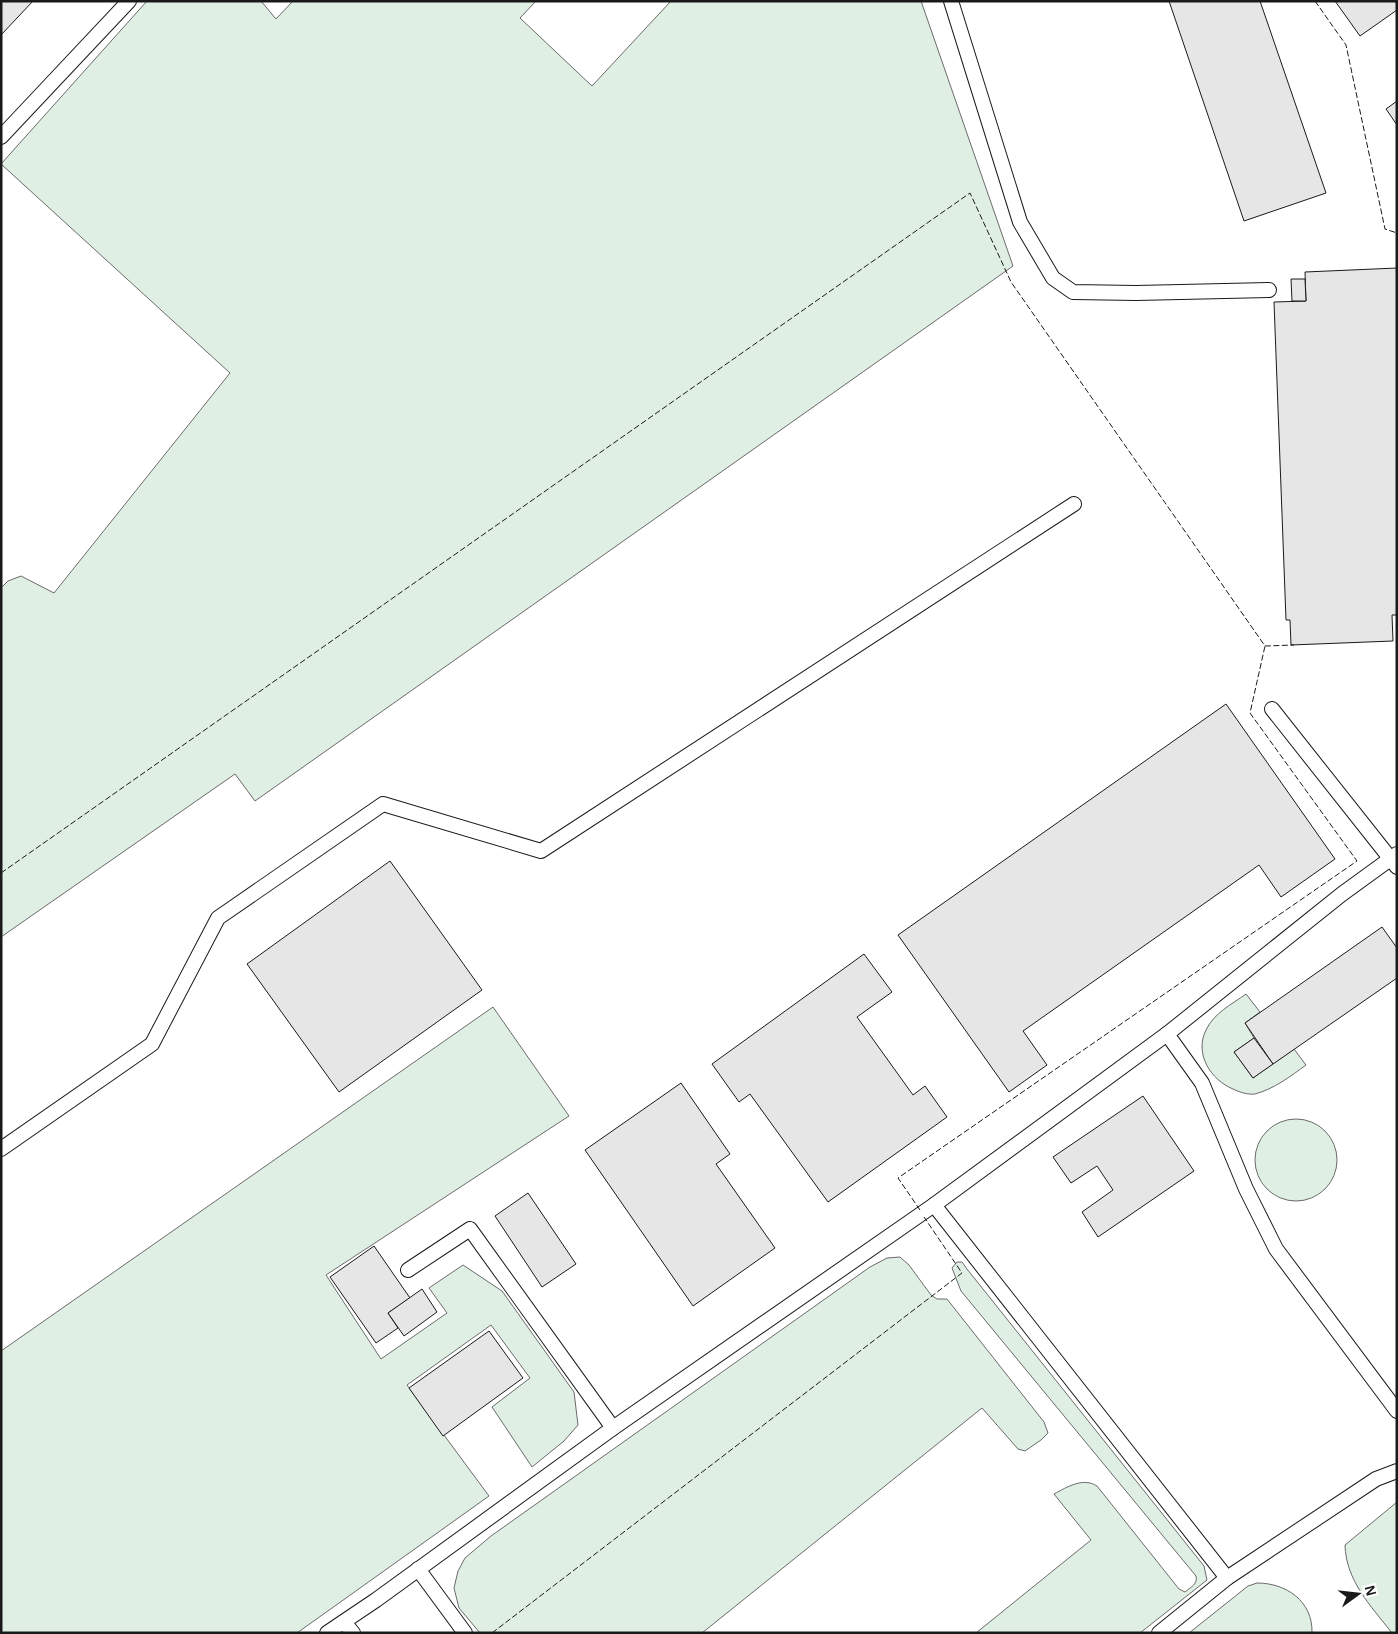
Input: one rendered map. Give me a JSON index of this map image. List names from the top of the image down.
{
  "north": "right"
}
